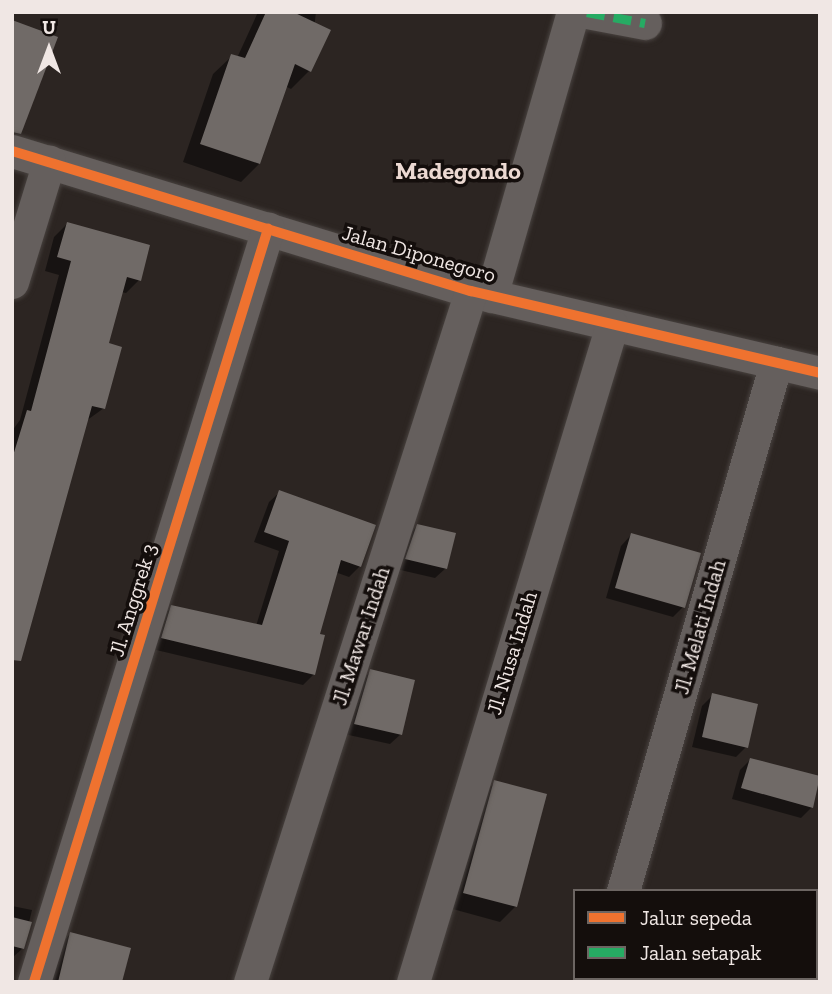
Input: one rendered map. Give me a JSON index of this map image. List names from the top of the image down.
{
  "streets": {
    "street": [
      "Jalan Diponegoro",
      "Jl. Anggrek 3",
      "Jl. Melati Indah",
      "Jl. Mawar Indah",
      "Jl. Nusa Indah"
    ]
  },
  "crossings": [
    ["Jalan Diponegoro", "Jl. Anggrek 3"],
    ["Jalan Diponegoro", "Jl. Melati Indah"],
    ["Jalan Diponegoro", "Jl. Mawar Indah"],
    ["Jalan Diponegoro", "Jl. Nusa Indah"]
  ],
  "districts": ["Madegondo"],
  "legend": ["Jalur sepeda", "Jalan setapak"],
  "north": "top"
}
